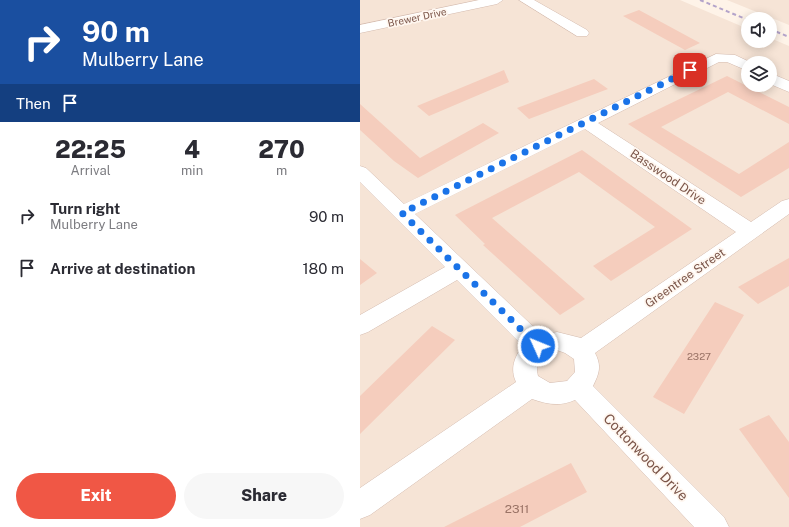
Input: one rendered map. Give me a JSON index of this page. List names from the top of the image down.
{
  "streets": {
    "street": [
      "Brewer Drive",
      "Basswood Drive",
      "Greentree Street",
      "Cottonwood Drive"
    ]
  },
  "crossings": [
    ["Basswood Drive", "Greentree Street"],
    ["Greentree Street", "Cottonwood Drive"]
  ],
  "house_numbers": ["2327", "2311"],
  "page": {
    "turn": ["90 m", "Mulberry Lane"],
    "then": "Then",
    "eta": [
      "22:25",
      "Arrival",
      "4",
      "min",
      "270",
      "m"
    ],
    "list": [
      {
        "name": "Turn right",
        "note": "Mulberry Lane",
        "value": "90 m"
      },
      {
        "name": "Arrive at destination",
        "value": "180 m"
      }
    ],
    "buttons": ["Exit", "Share"]
  }
}
